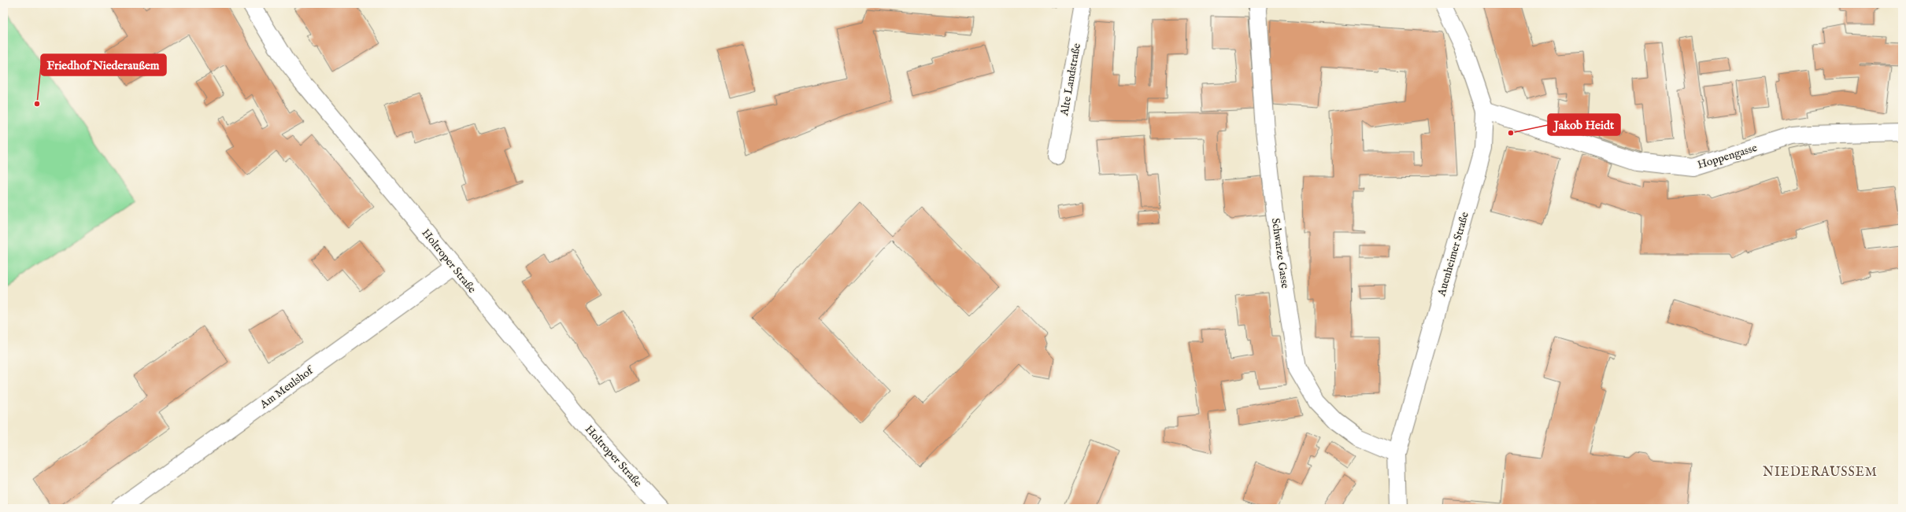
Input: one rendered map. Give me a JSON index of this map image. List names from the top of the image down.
{
  "streets": {
    "street": [
      "Alte Landstraße",
      "Hoppengasse",
      "Schwarze Gasse",
      "Auenheimer Straße",
      "Holtroper Straße",
      "Am Meulshof"
    ]
  },
  "crossings": [
    ["Hoppengasse", "Auenheimer Straße"],
    ["Schwarze Gasse", "Auenheimer Straße"],
    ["Holtroper Straße", "Am Meulshof"]
  ],
  "districts": ["NIEDERAUSSEM"],
  "places": ["Friedhof Niederaußem", "Jakob Heidt"]
}
